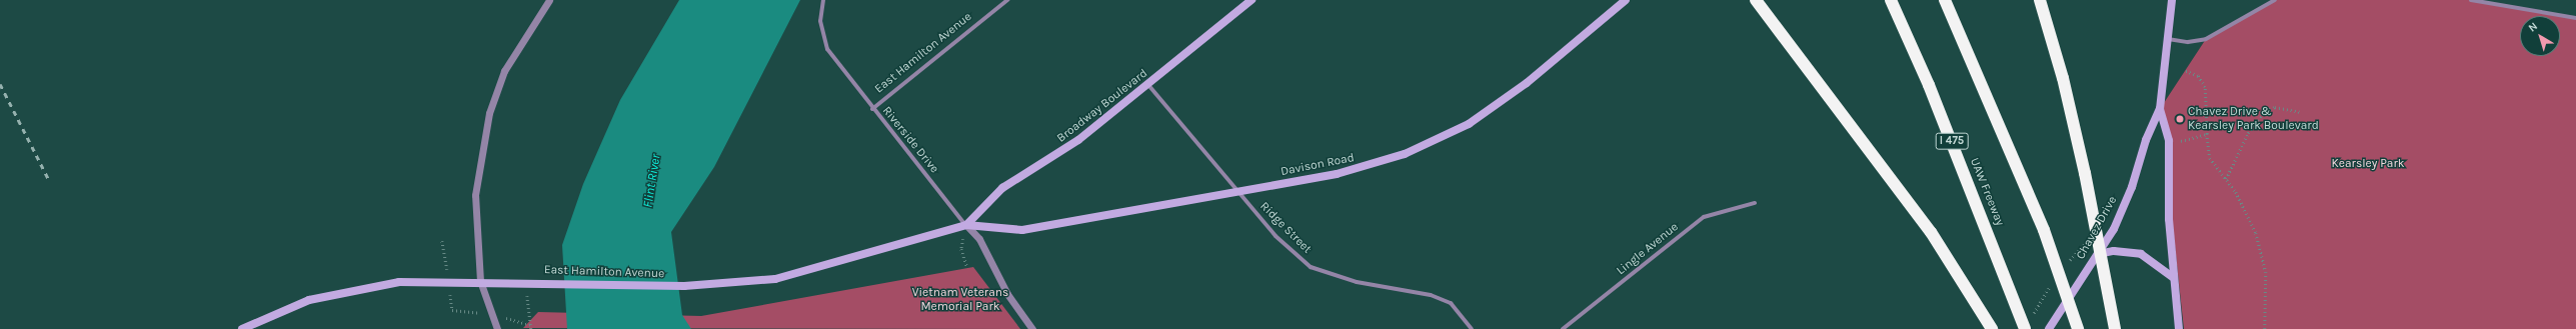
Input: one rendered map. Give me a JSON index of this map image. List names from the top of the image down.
{
  "streets": {
    "highway": ["I 475", "UAW Freeway"],
    "main road": [
      "East Hamilton Avenue",
      "Broadway Boulevard",
      "Davison Road",
      "Chavez Drive"
    ],
    "street": ["Riverside Drive", "Ridge Street", "Lingle Avenue"]
  },
  "crossings": [
    ["East Hamilton Avenue", "Broadway Boulevard"],
    ["East Hamilton Avenue", "Riverside Drive"],
    ["East Hamilton Avenue", "Davison Road"],
    ["Broadway Boulevard", "Riverside Drive"],
    ["Broadway Boulevard", "Davison Road"],
    ["Broadway Boulevard", "Ridge Street"],
    ["Riverside Drive", "Davison Road"],
    ["Davison Road", "Ridge Street"]
  ],
  "water": ["Flint River"],
  "parks": ["Kearsley Park", "Vietnam Veterans Memorial Park"],
  "places": ["Chavez Drive & Kearsley Park Boulevard"],
  "north": "top left"
}
